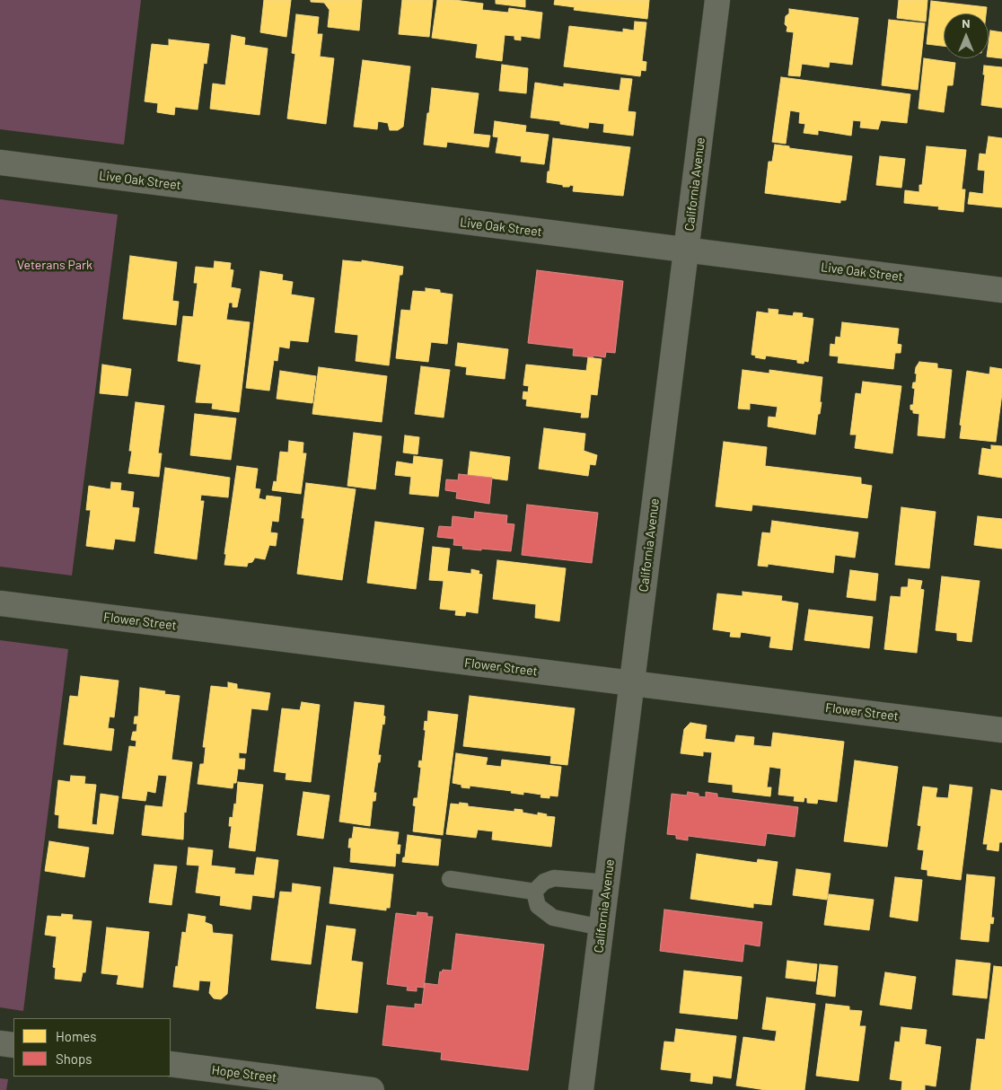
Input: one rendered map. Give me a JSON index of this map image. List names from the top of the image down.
{
  "streets": {
    "street": [
      "Live Oak Street",
      "California Avenue",
      "Flower Street",
      "Hope Street"
    ]
  },
  "crossings": [
    ["Live Oak Street", "California Avenue"],
    ["California Avenue", "Flower Street"]
  ],
  "parks": ["Veterans Park"],
  "legend": ["Homes", "Shops"],
  "north": "top"
}
